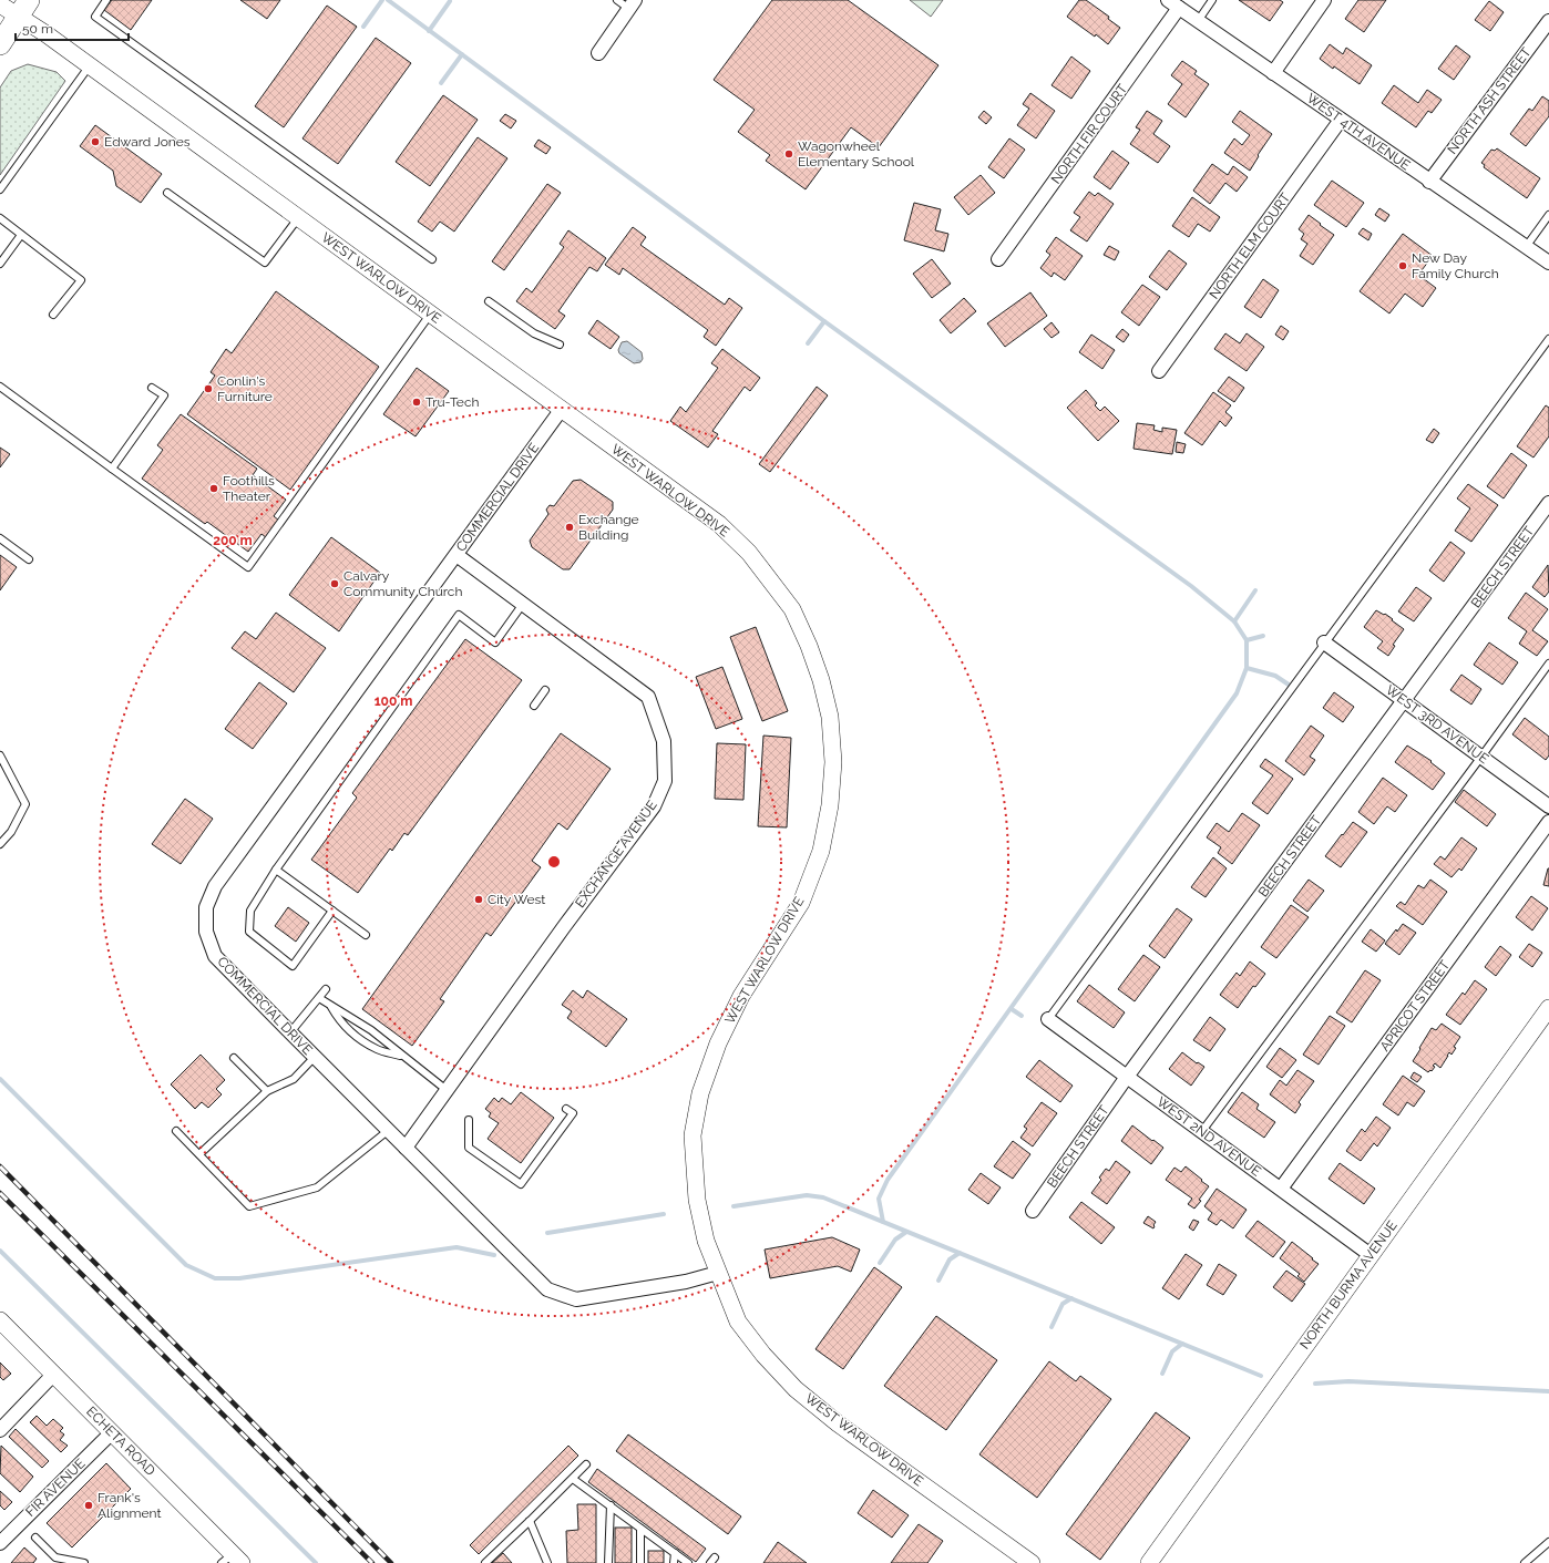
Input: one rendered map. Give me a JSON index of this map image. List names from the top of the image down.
{
  "streets": {
    "street": [
      "NORTH ASH STREET",
      "WEST 4TH AVENUE",
      "NORTH FIR COURT",
      "NORTH ELM COURT",
      "WEST WARLOW DRIVE",
      "COMMERCIAL DRIVE",
      "BEECH STREET",
      "WEST 3RD AVENUE",
      "EXCHANGE AVENUE",
      "APRICOT STREET",
      "WEST 2ND AVENUE",
      "NORTH BURMA AVENUE",
      "ECHETA ROAD",
      "FIR AVENUE"
    ]
  },
  "crossings": [
    ["NORTH ASH STREET", "WEST 4TH AVENUE"],
    ["WEST 4TH AVENUE", "NORTH FIR COURT"],
    ["WEST 4TH AVENUE", "NORTH ELM COURT"],
    ["WEST WARLOW DRIVE", "COMMERCIAL DRIVE"],
    ["COMMERCIAL DRIVE", "EXCHANGE AVENUE"],
    ["BEECH STREET", "WEST 3RD AVENUE"],
    ["BEECH STREET", "WEST 2ND AVENUE"],
    ["APRICOT STREET", "WEST 2ND AVENUE"],
    ["WEST 2ND AVENUE", "NORTH BURMA AVENUE"],
    ["ECHETA ROAD", "FIR AVENUE"]
  ],
  "places": [
    "Edward Jones",
    "Wagonwheel Elementary School",
    "New Day Family Church",
    "Conlin's Furniture",
    "Tru-Tech",
    "Foothills Theater",
    "Exchange Building",
    "Calvary Community Church",
    "City West",
    "Frank's Alignment"
  ],
  "scale_bar": "50 m",
  "rings": ["200 m", "100 m"]
}
